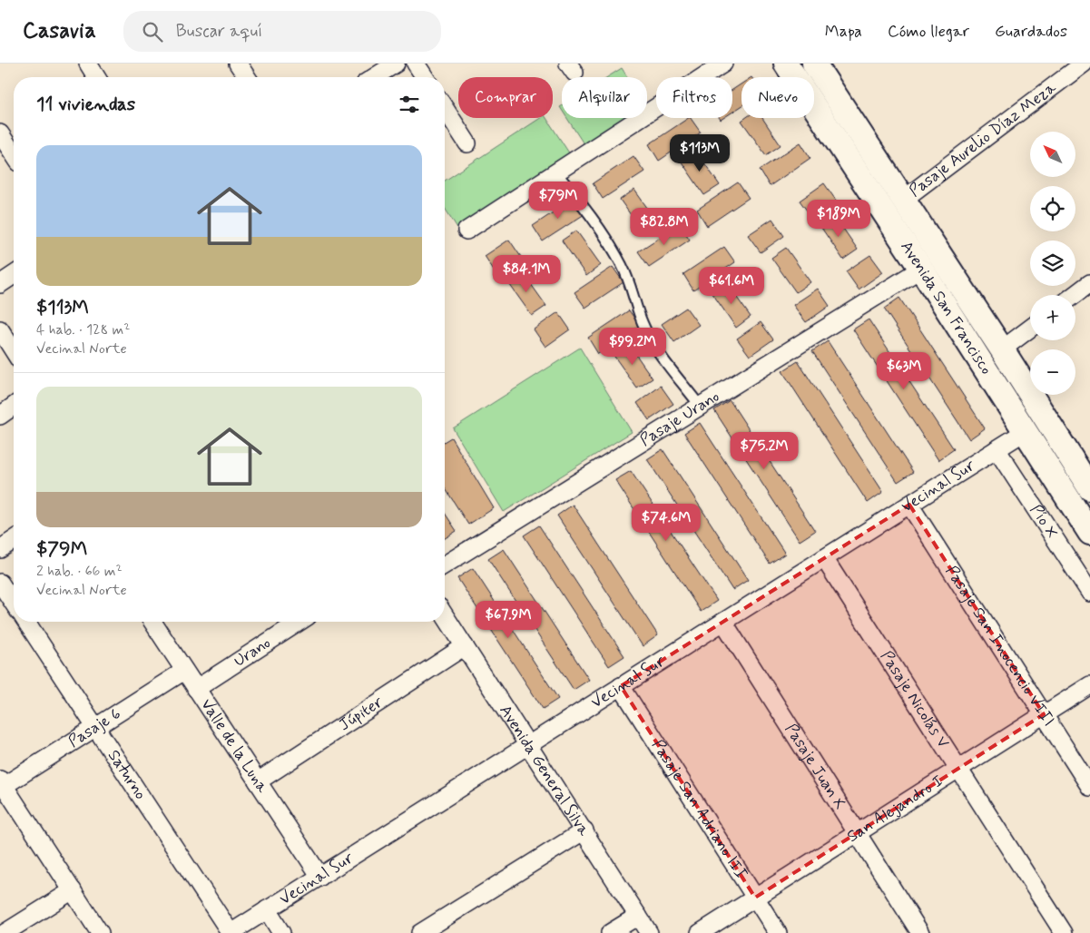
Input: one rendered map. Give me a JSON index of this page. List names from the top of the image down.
{
  "streets": {
    "main road": ["Avenida San Francisco"],
    "street": [
      "Pasaje Aurelio Díaz Meza",
      "Pasaje Urano",
      "Vecinal Sur",
      "Pío X",
      "Pasaje San Inocencio VIII",
      "Urano",
      "Pasaje Nicolás V",
      "Júpiter",
      "Pasaje 6",
      "Valle de la Luna",
      "Pasaje Juan X",
      "Avenida General Silva",
      "Saturno",
      "San Alejandro I",
      "Pasaje San Adriano III"
    ]
  },
  "crossings": [
    ["Pasaje Aurelio Díaz Meza", "Avenida San Francisco"],
    ["Avenida San Francisco", "Pasaje Urano"],
    ["Avenida San Francisco", "Vecinal Sur"],
    ["Vecinal Sur", "Pío X"],
    ["Vecinal Sur", "Pasaje San Inocencio VIII"],
    ["Vecinal Sur", "Pasaje Nicolás V"],
    ["Vecinal Sur", "Valle de la Luna"],
    ["Vecinal Sur", "Pasaje Juan X"],
    ["Vecinal Sur", "Avenida General Silva"],
    ["Vecinal Sur", "Saturno"],
    ["Vecinal Sur", "Pasaje San Adriano III"],
    ["Pasaje San Inocencio VIII", "San Alejandro I"],
    ["Urano", "Valle de la Luna"],
    ["Pasaje Nicolás V", "San Alejandro I"],
    ["Júpiter", "Valle de la Luna"],
    ["Júpiter", "Avenida General Silva"],
    ["Pasaje 6", "Valle de la Luna"],
    ["Pasaje 6", "Saturno"],
    ["Pasaje Juan X", "San Alejandro I"],
    ["San Alejandro I", "Pasaje San Adriano III"]
  ],
  "north": "top left",
  "page": {
    "header": "Casavia",
    "search": "Buscar aquí",
    "nav": ["Mapa", "Cómo llegar", "Guardados"],
    "chip": [
      "Comprar",
      "Alquilar",
      "Filtros",
      "Nuevo"
    ],
    "heading": "11 viviendas",
    "map_buttons": ["+", "−"],
    "list": [
      {
        "name": "$113M",
        "note": "4 hab. · 128 m² · Vecinal Norte"
      },
      {
        "name": "$79M",
        "note": "2 hab. · 66 m² · Vecinal Norte"
      }
    ],
    "price": [
      "$113M",
      "$79M",
      "$189M",
      "$82.8M",
      "$84.1M",
      "$61.6M",
      "$99.2M",
      "$63M",
      "$75.2M",
      "$74.6M",
      "$67.9M"
    ]
  }
}
